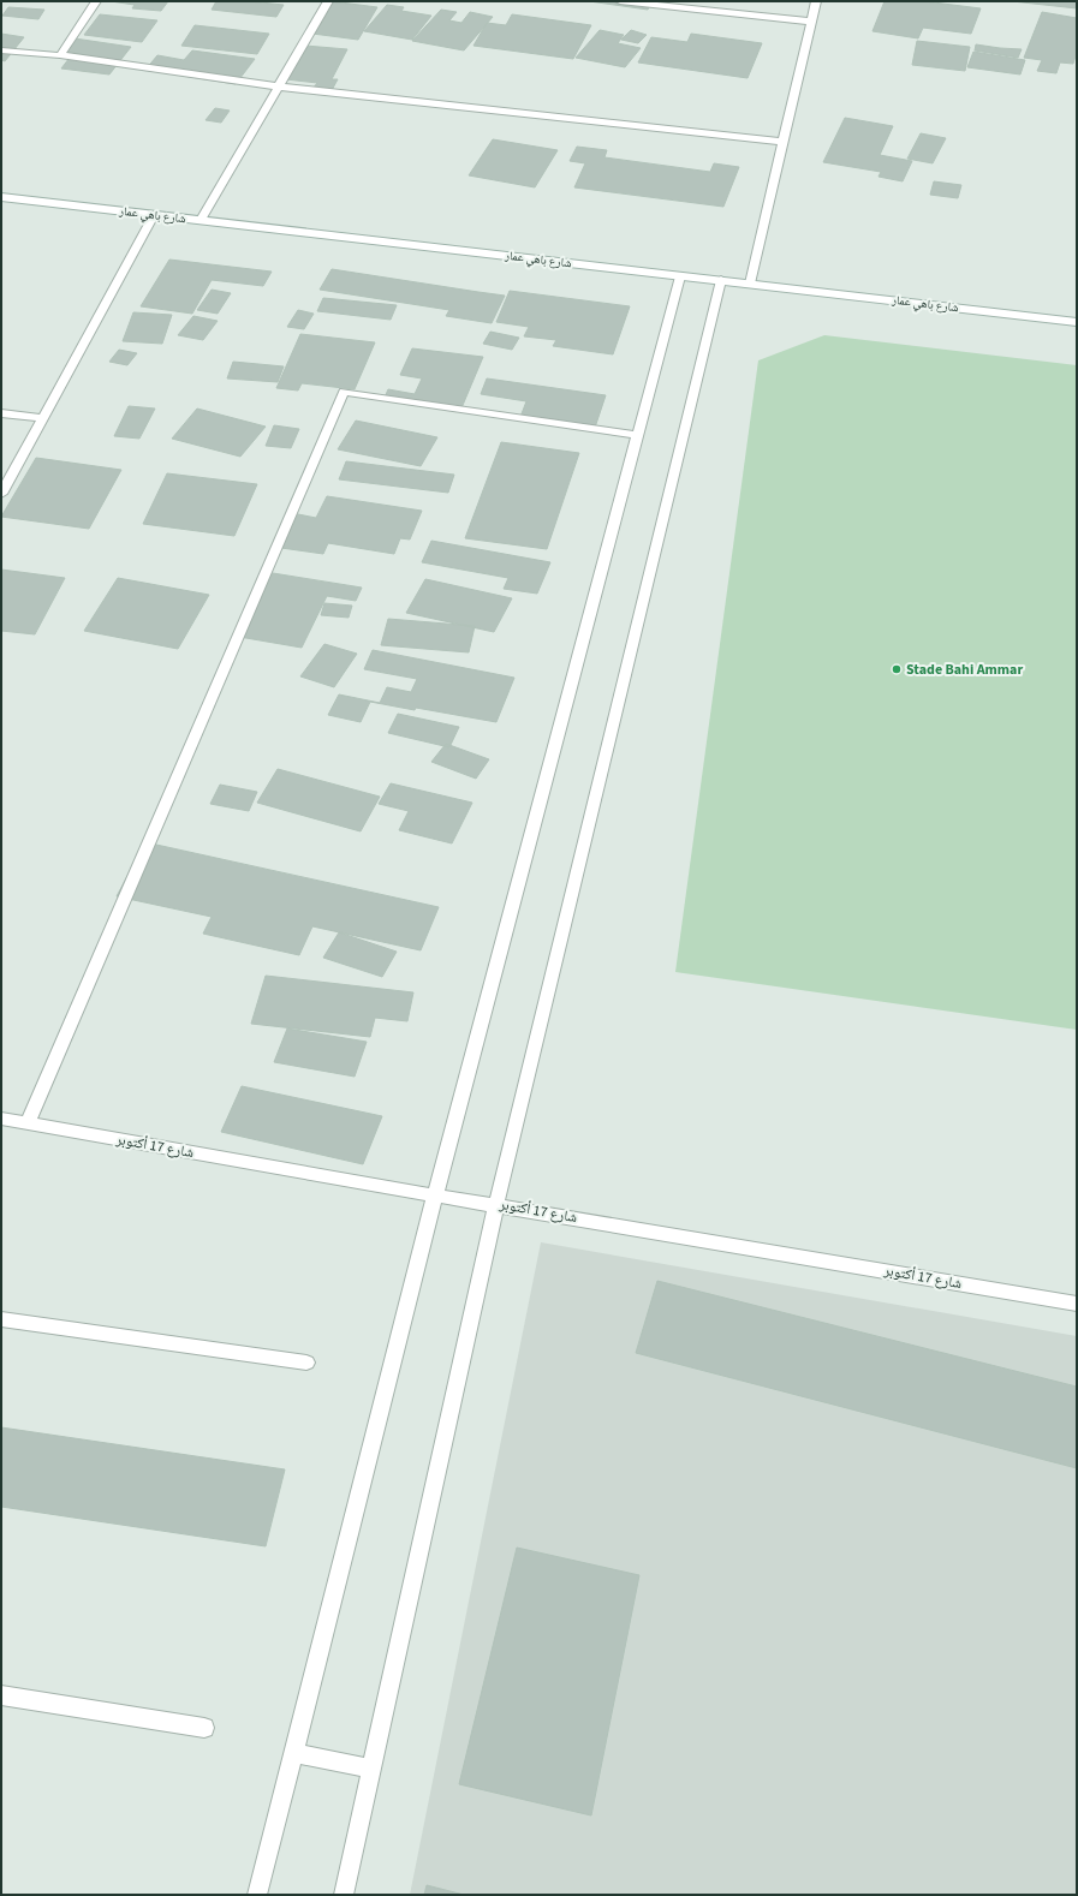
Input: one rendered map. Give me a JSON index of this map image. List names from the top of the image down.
{
  "streets": {
    "street": ["شارع باهي عمار", "شارع 17 أكتوبر"]
  },
  "places": ["Stade Bahi Ammar"]
}
